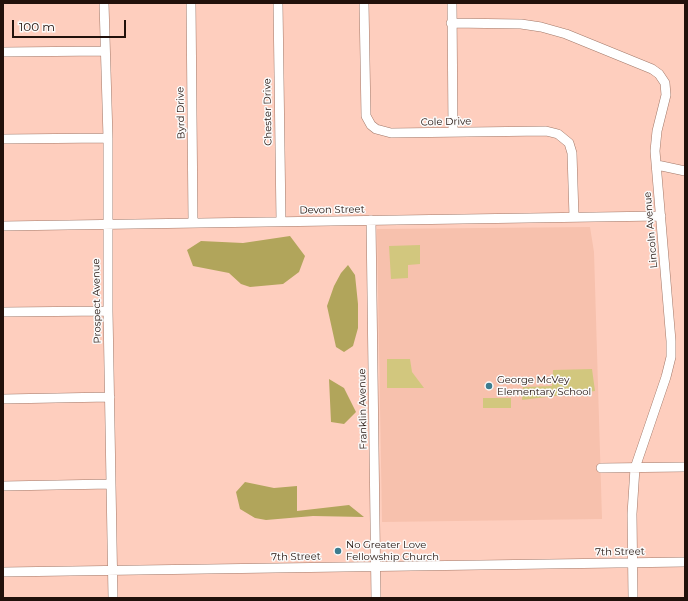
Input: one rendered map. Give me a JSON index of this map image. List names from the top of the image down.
{
  "streets": {
    "street": [
      "Chester Drive",
      "Byrd Drive",
      "Cole Drive",
      "Devon Street",
      "Lincoln Avenue",
      "Prospect Avenue",
      "Franklin Avenue",
      "7th Street"
    ]
  },
  "crossings": [
    ["Chester Drive", "Devon Street"],
    ["Byrd Drive", "Devon Street"],
    ["Cole Drive", "Devon Street"],
    ["Devon Street", "Lincoln Avenue"],
    ["Devon Street", "Prospect Avenue"],
    ["Devon Street", "Franklin Avenue"],
    ["Lincoln Avenue", "7th Street"],
    ["Prospect Avenue", "7th Street"],
    ["Franklin Avenue", "7th Street"]
  ],
  "places": ["George McVey Elementary School", "No Greater Love Fellowship Church"],
  "scale_bar": "100 m"
}
